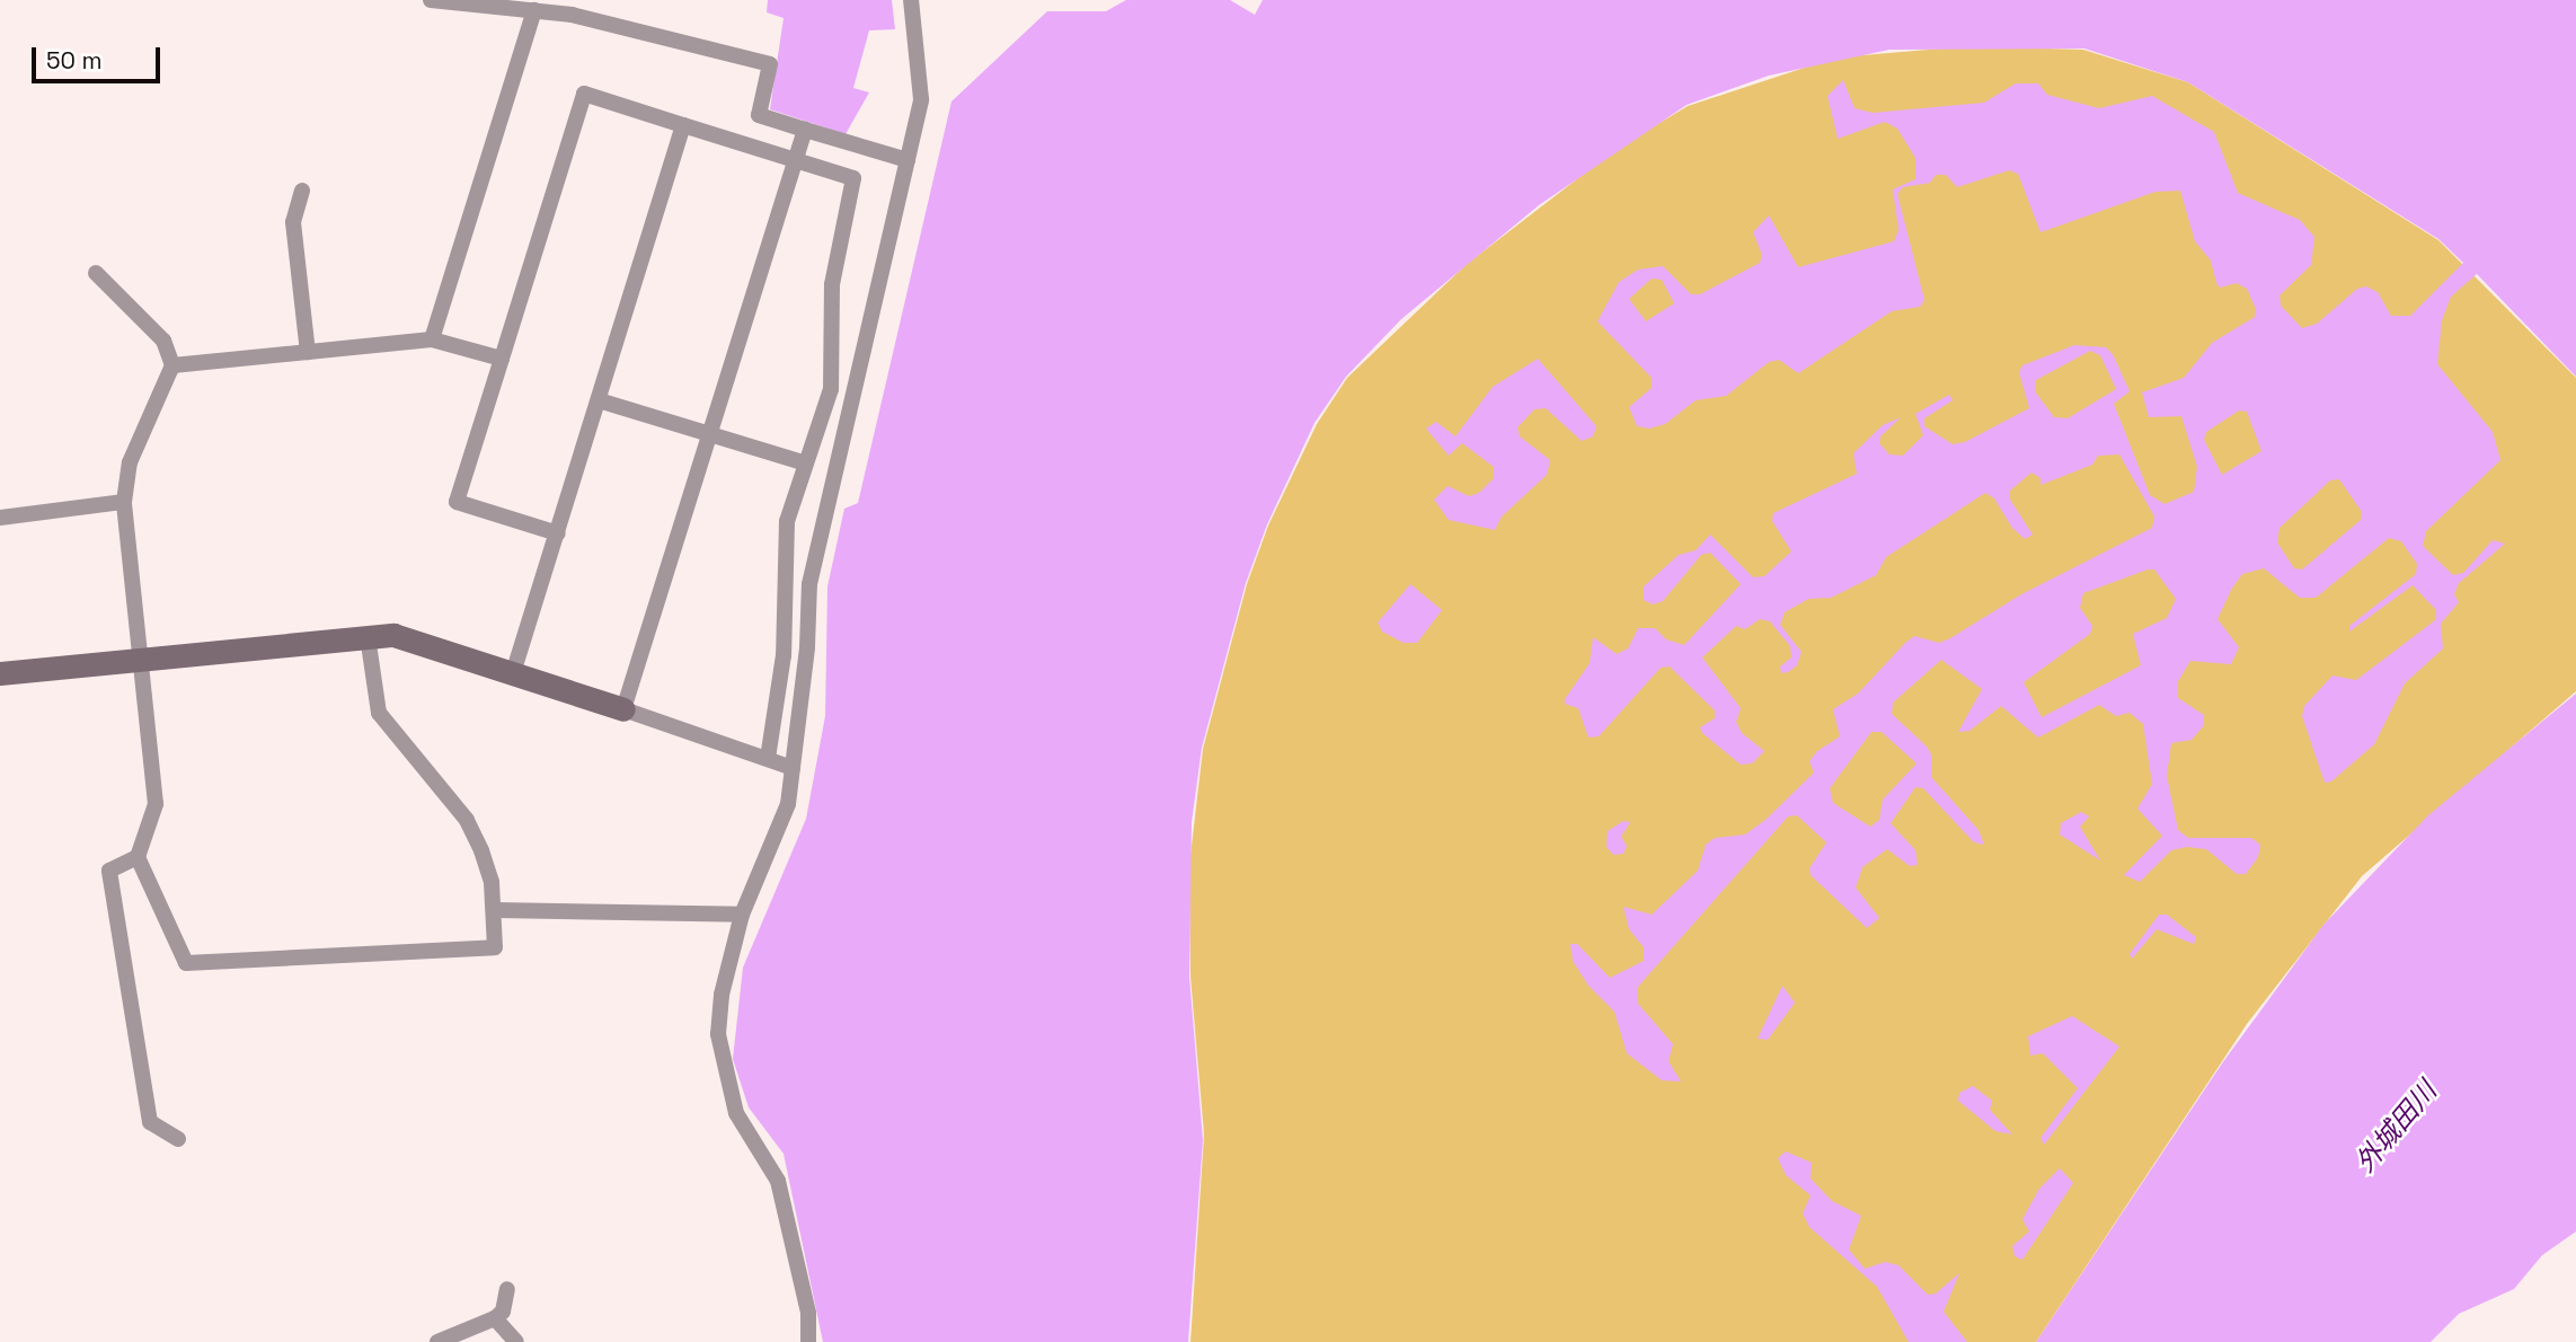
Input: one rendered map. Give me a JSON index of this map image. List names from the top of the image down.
{
  "water": ["外城田川"],
  "scale_bar": "50 m"
}
